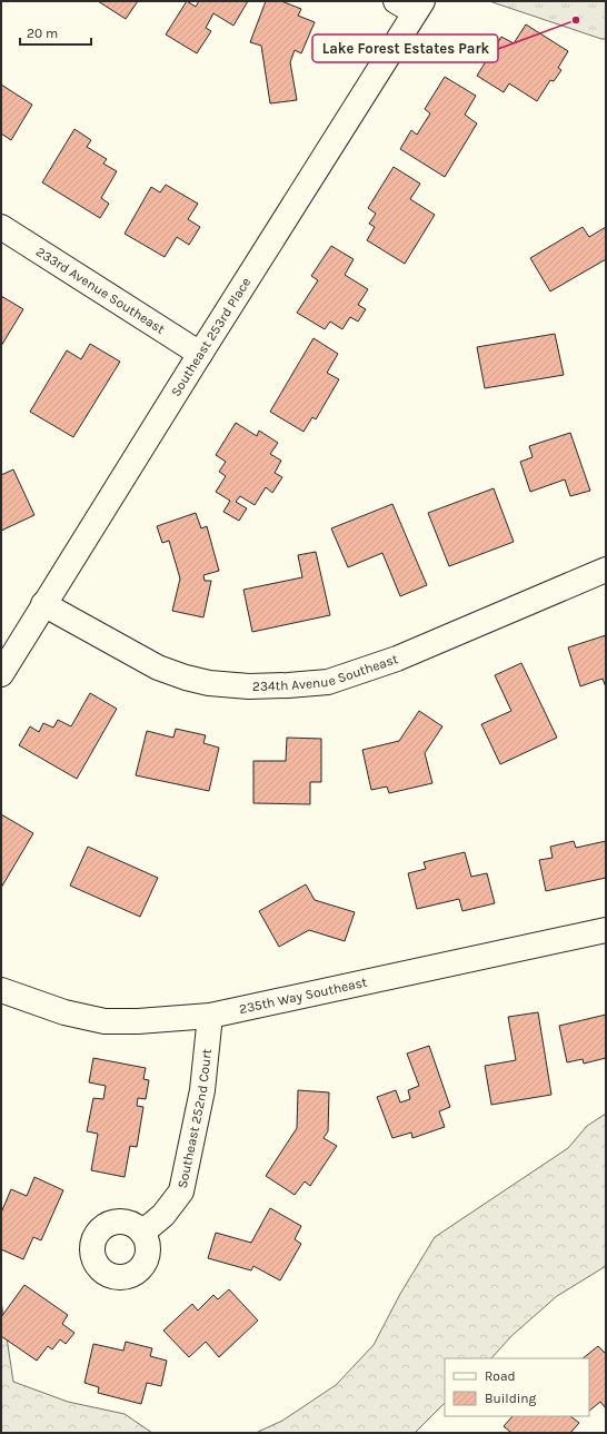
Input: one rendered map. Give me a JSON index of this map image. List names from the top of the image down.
{
  "streets": {
    "street": [
      "233rd Avenue Southeast",
      "Southeast 253rd Place",
      "234th Avenue Southeast",
      "235th Way Southeast",
      "Southeast 252nd Court"
    ]
  },
  "crossings": [
    ["233rd Avenue Southeast", "Southeast 253rd Place"],
    ["Southeast 253rd Place", "234th Avenue Southeast"],
    ["235th Way Southeast", "Southeast 252nd Court"]
  ],
  "places": ["Lake Forest Estates Park"],
  "legend": ["Road", "Building"],
  "scale_bar": "20 m"
}
